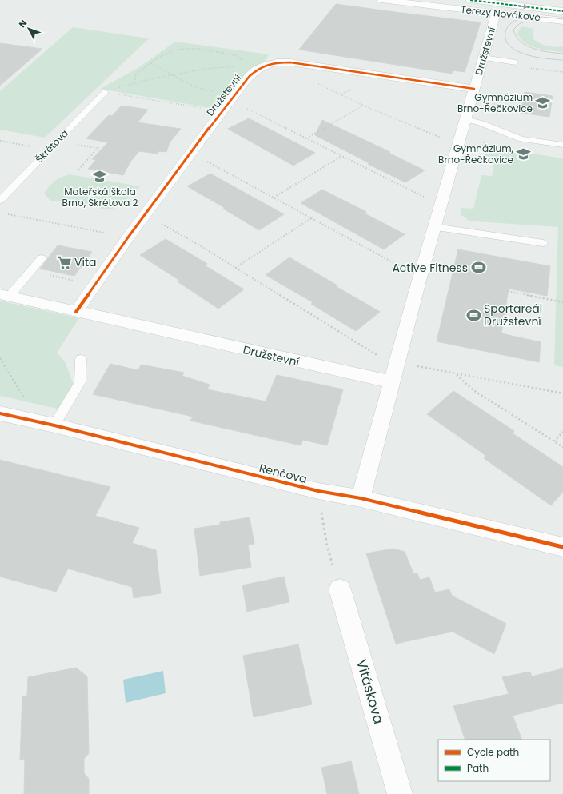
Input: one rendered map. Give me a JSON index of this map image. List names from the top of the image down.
{
  "streets": {
    "street": [
      "Terezy Novákové",
      "Družstevní",
      "Renčova",
      "Vitáskova"
    ],
    "lane": ["Škrétova"]
  },
  "crossings": [
    ["Terezy Novákové", "Družstevní"],
    ["Družstevní", "Renčova"]
  ],
  "places": {
    "school or university": ["Gymnázium Brno-Řečkovice", "Gymnázium, Brno-Řečkovice", "Mateřská škola Brno, Škrétova 2"],
    "supermarket": ["Vita"],
    "sports": ["Active Fitness", "Sportareál Družstevní"]
  },
  "legend": ["Cycle path", "Path"],
  "north": "top left"
}
